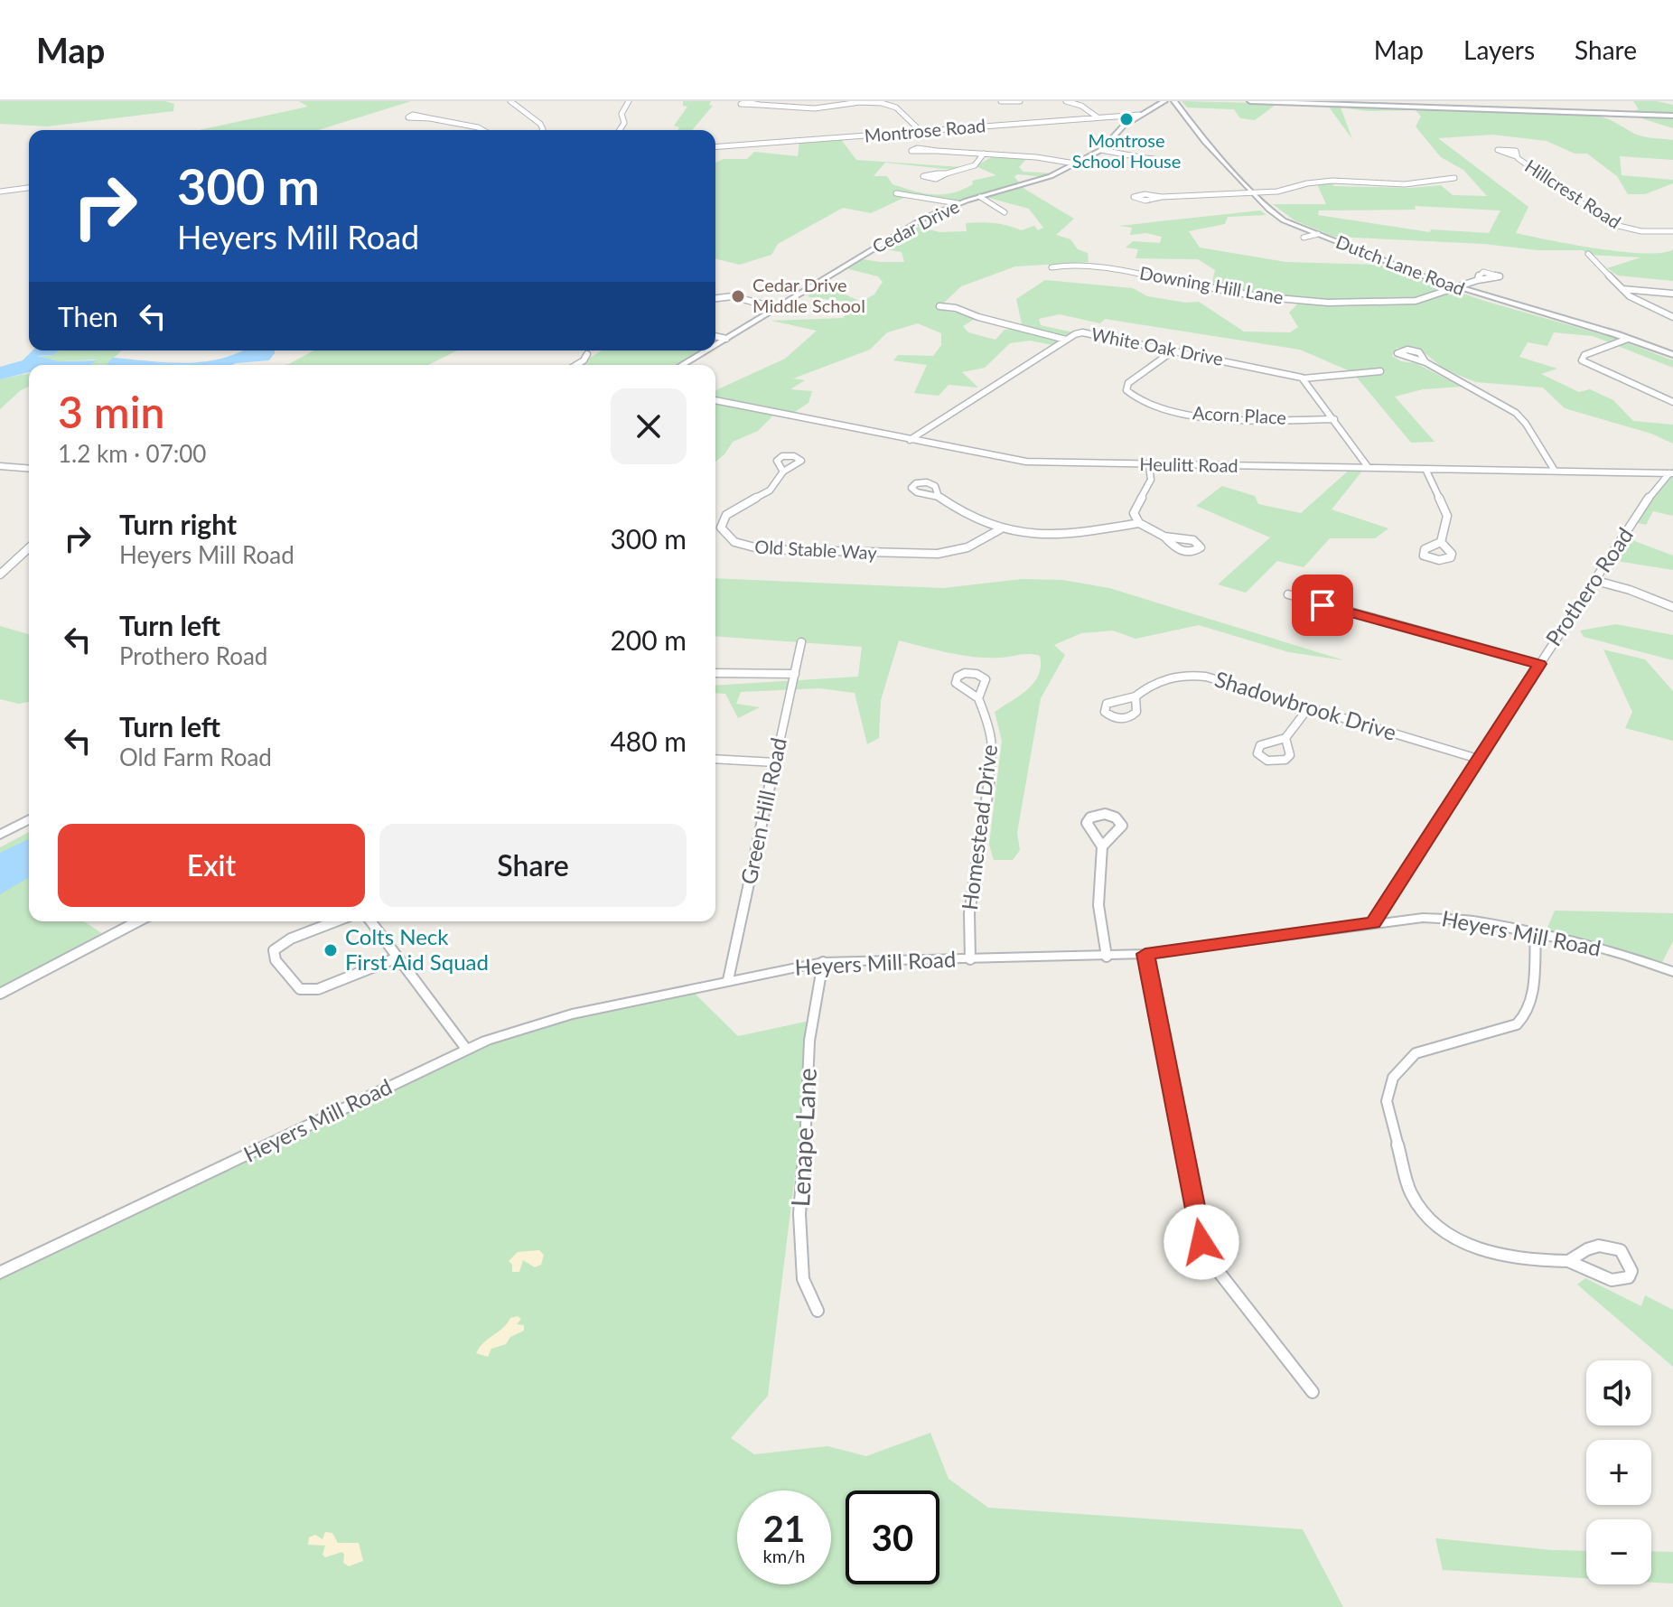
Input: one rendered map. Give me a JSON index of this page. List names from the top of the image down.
{
  "streets": {
    "street": [
      "Montrose Road",
      "Hillcrest Road",
      "Cedar Drive",
      "Dutch Lane Road",
      "Downing Hill Lane",
      "White Oak Drive",
      "Acorn Place",
      "Heulitt Road",
      "Old Stable Way",
      "Prothero Road",
      "Shadowbrook Drive",
      "Green Hill Road",
      "Homestead Drive",
      "Heyers Mill Road",
      "Lenape Lane"
    ]
  },
  "crossings": [
    ["Montrose Road", "Cedar Drive"],
    ["Dutch Lane Road", "Downing Hill Lane"],
    ["White Oak Drive", "Acorn Place"],
    ["White Oak Drive", "Heulitt Road"],
    ["Heulitt Road", "Prothero Road"],
    ["Prothero Road", "Shadowbrook Drive"],
    ["Prothero Road", "Heyers Mill Road"],
    ["Green Hill Road", "Heyers Mill Road"],
    ["Homestead Drive", "Heyers Mill Road"],
    ["Heyers Mill Road", "Lenape Lane"]
  ],
  "places": ["Montrose School House", "Cedar Drive Middle School", "Colts Neck First Aid Squad"],
  "page": {
    "header": "Map",
    "nav": ["Map", "Layers", "Share"],
    "turn": ["300 m", "Heyers Mill Road"],
    "then": "Then",
    "heading": ["3 min", "1.2 km · 07:00"],
    "list": [
      {
        "name": "Turn right",
        "note": "Heyers Mill Road",
        "value": "300 m"
      },
      {
        "name": "Turn left",
        "note": "Prothero Road",
        "value": "200 m"
      },
      {
        "name": "Turn left",
        "note": "Old Farm Road",
        "value": "480 m"
      }
    ],
    "buttons": ["Exit", "Share"],
    "map_buttons": ["+", "−"],
    "speed": "21 km/h",
    "limit": "30"
  }
}
